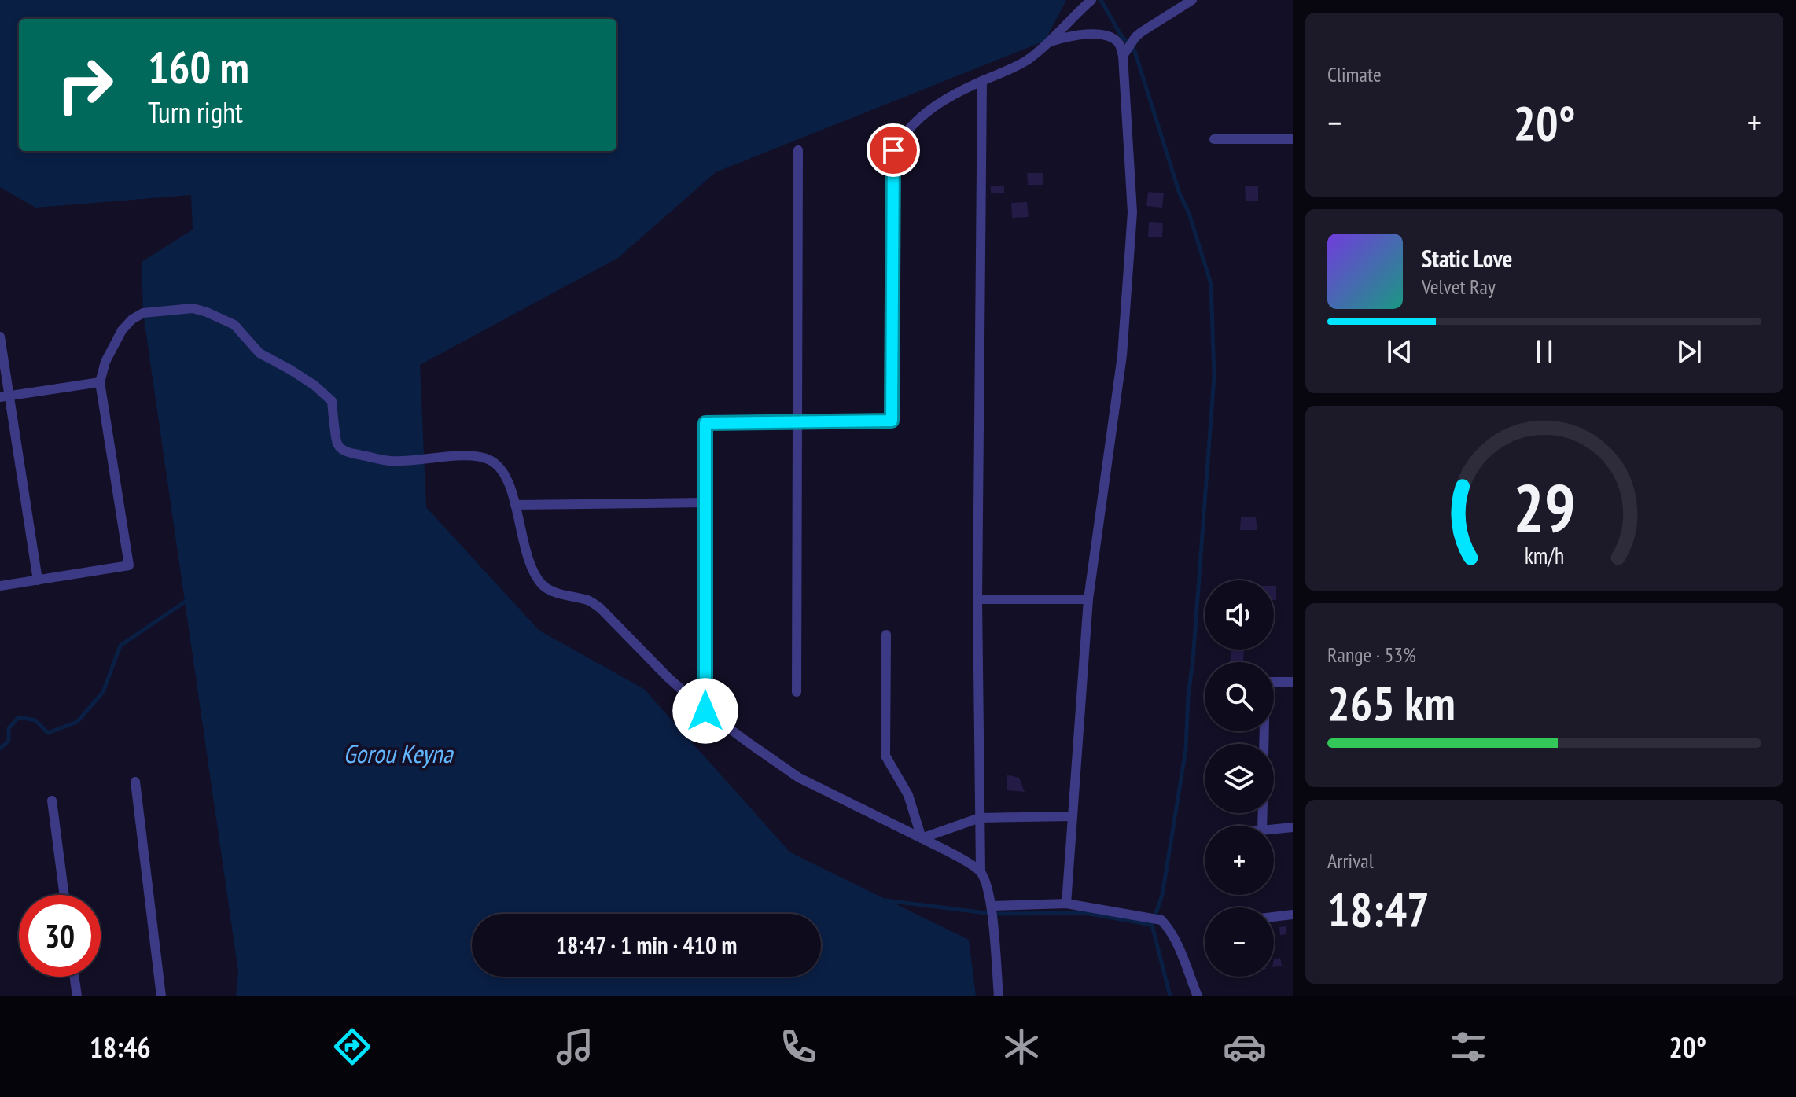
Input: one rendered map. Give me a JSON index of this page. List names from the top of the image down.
{
  "water": ["Gorou Keyna"],
  "page": {
    "tile": [
      "Climate",
      ["Range · 53%", "265 km"],
      ["Arrival", "18:47"]
    ],
    "turn": ["160 m", "Turn right"],
    "heat": ["−", "20°", "+"],
    "song": ["Static Love", "Velvet Ray"],
    "map_buttons": ["+", "−"],
    "limit": "30",
    "trip": "18:47 · 1 min · 410 m",
    "tabs": ["18:46", "20°"],
    "gauge": ["29", "km/h"]
  }
}
